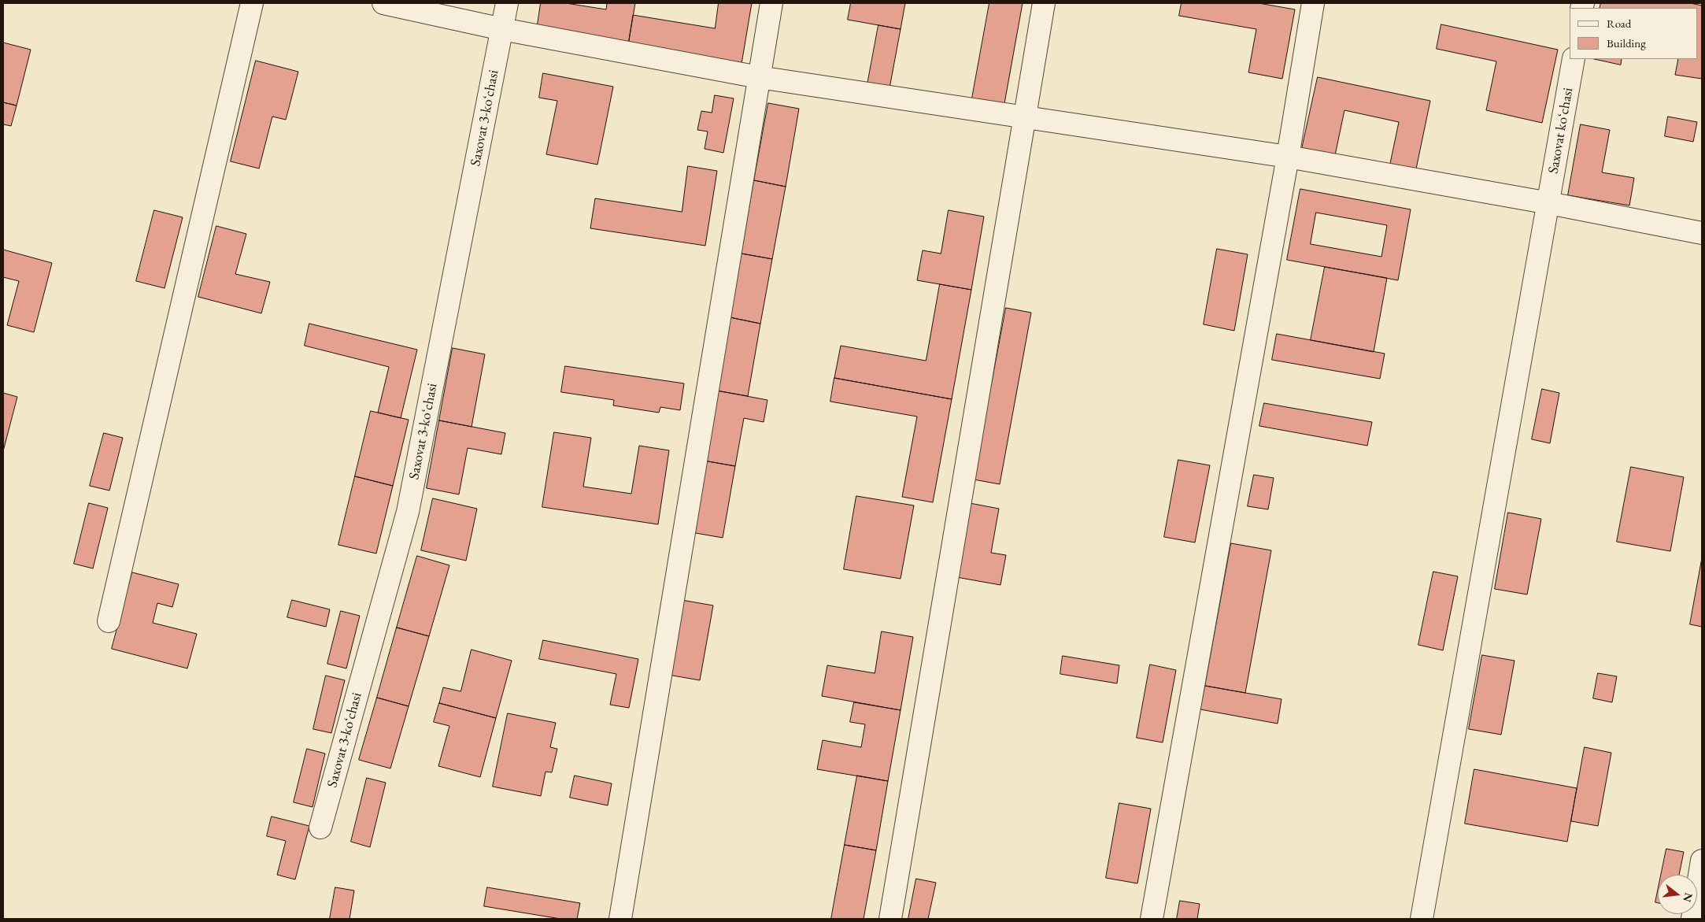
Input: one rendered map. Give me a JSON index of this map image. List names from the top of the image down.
{
  "streets": {
    "street": ["Saxovat 3-koʻchasi", "Saxovat koʻchasi"]
  },
  "legend": ["Road", "Building"],
  "north": "right"
}
